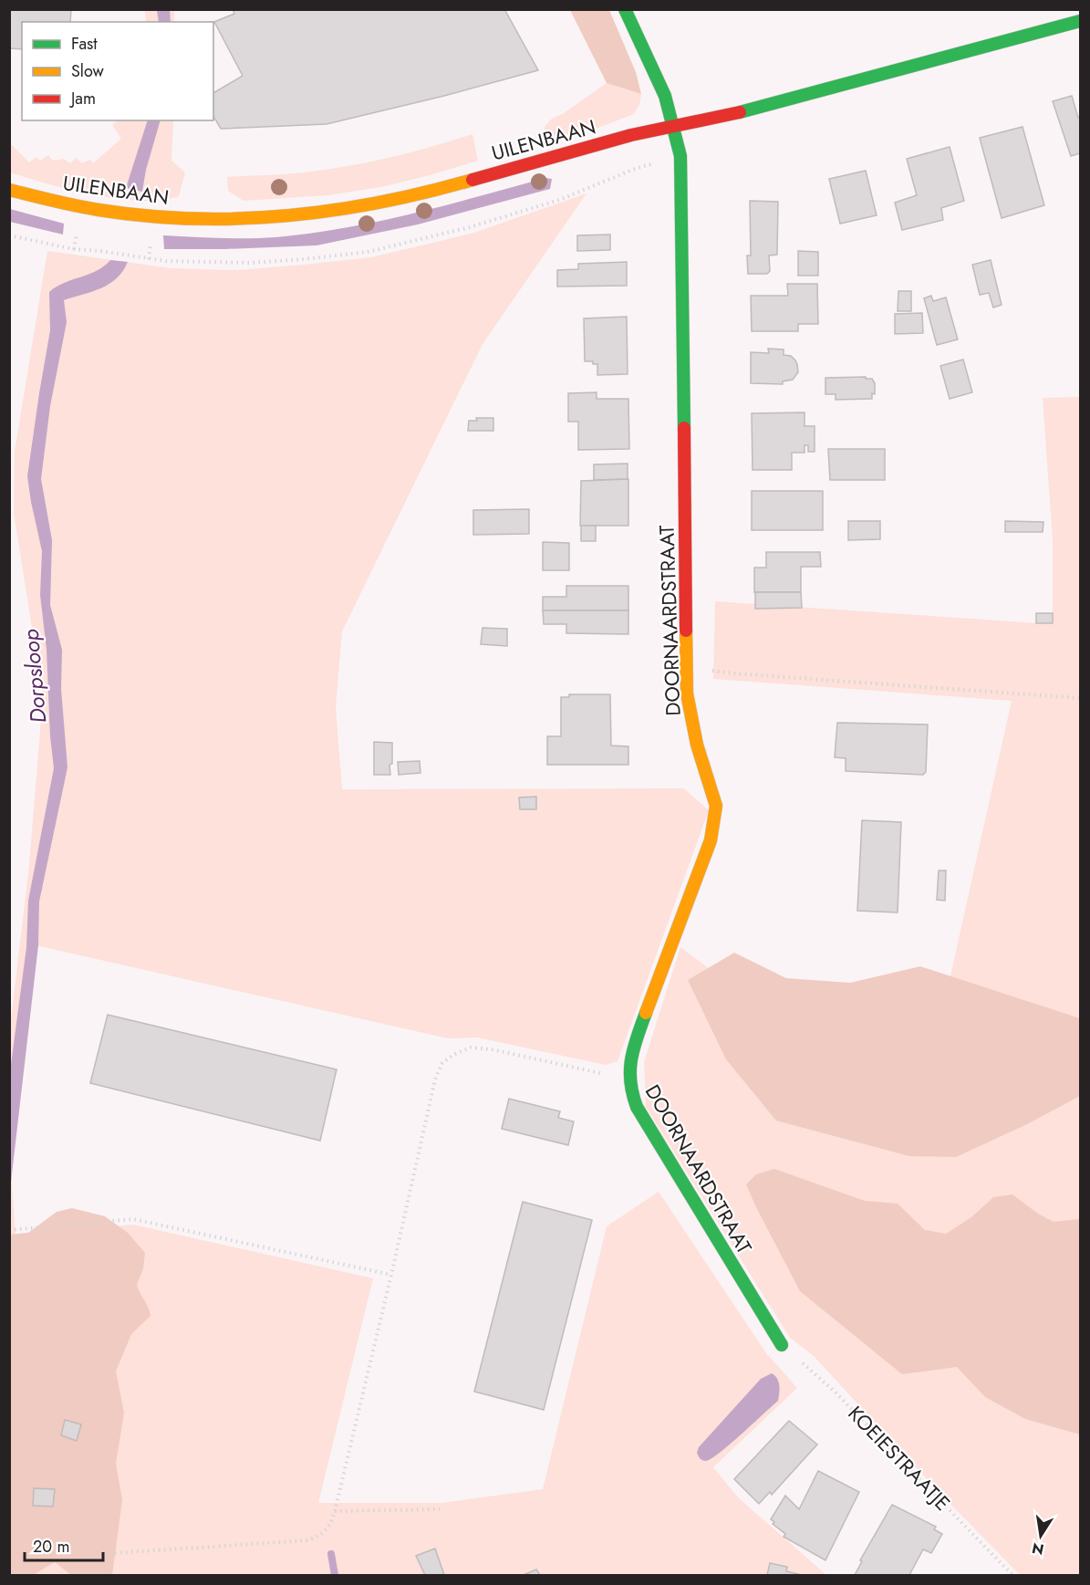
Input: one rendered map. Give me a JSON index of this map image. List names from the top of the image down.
{
  "streets": {
    "street": ["UILENBAAN", "DOORNAARDSTRAAT"],
    "path": ["KOEIESTRAATJE"]
  },
  "crossings": [
    ["UILENBAAN", "DOORNAARDSTRAAT"],
    ["DOORNAARDSTRAAT", "KOEIESTRAATJE"]
  ],
  "water": ["Dorpsloop"],
  "legend": ["Fast", "Slow", "Jam"],
  "scale_bar": "20 m",
  "north": "bottom"
}
